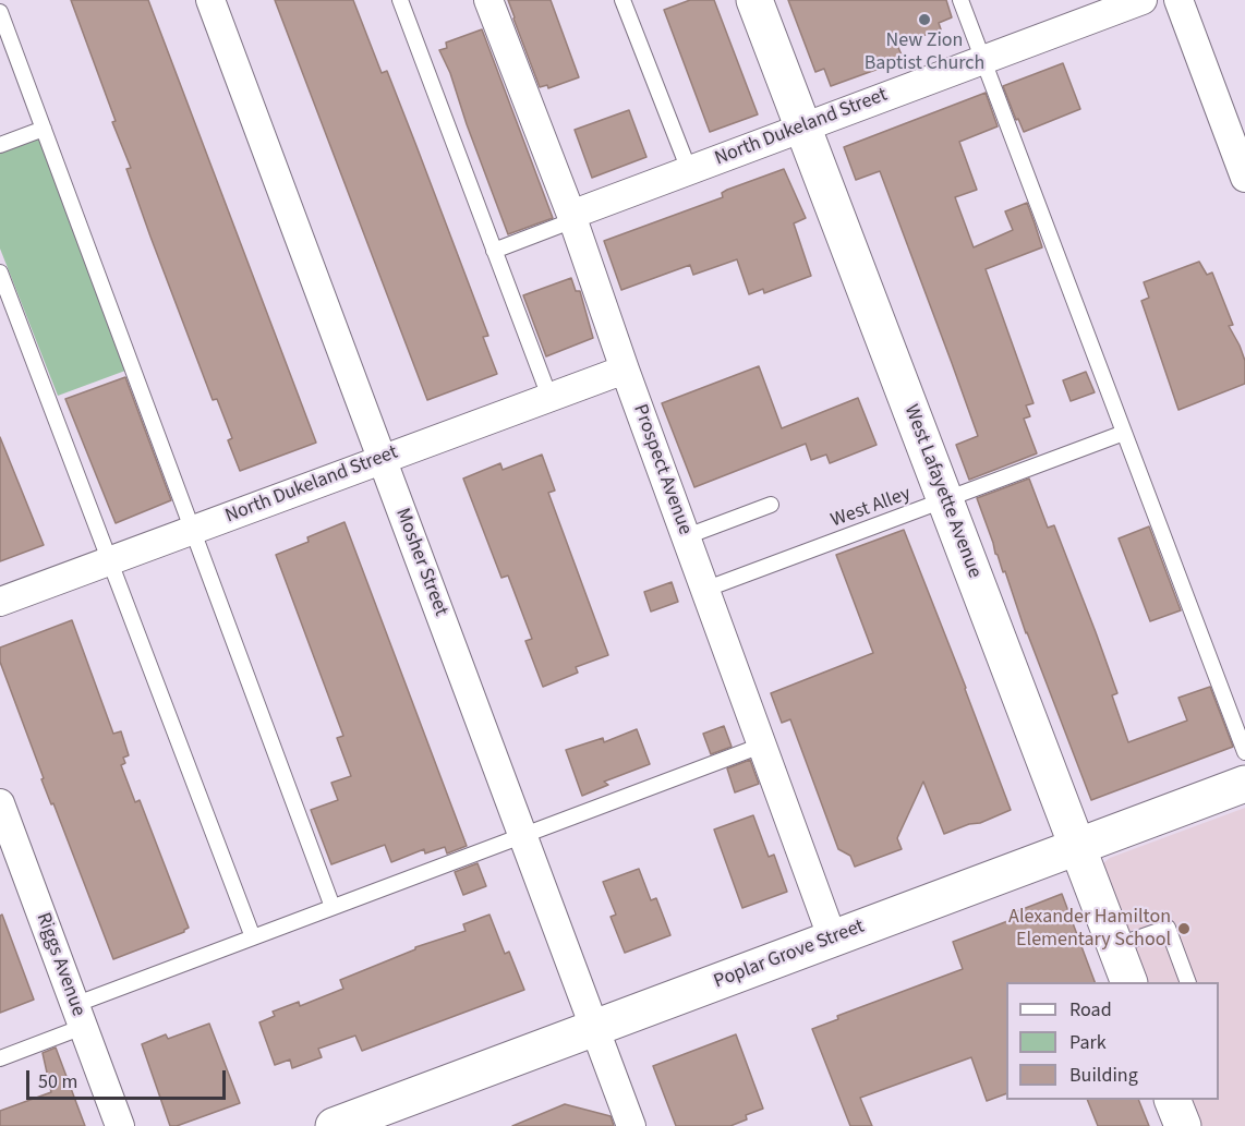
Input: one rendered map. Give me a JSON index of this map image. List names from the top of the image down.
{
  "streets": {
    "main road": ["West Lafayette Avenue", "Poplar Grove Street"],
    "street": [
      "North Dukeland Street",
      "Prospect Avenue",
      "Mosher Street",
      "Riggs Avenue"
    ],
    "lane": ["West Alley"]
  },
  "crossings": [
    ["North Dukeland Street", "Prospect Avenue"],
    ["North Dukeland Street", "West Lafayette Avenue"],
    ["North Dukeland Street", "Mosher Street"],
    ["Prospect Avenue", "West Alley"],
    ["Prospect Avenue", "Poplar Grove Street"],
    ["West Lafayette Avenue", "West Alley"],
    ["West Lafayette Avenue", "Poplar Grove Street"],
    ["Mosher Street", "Poplar Grove Street"]
  ],
  "places": ["New Zion Baptist Church", "Alexander Hamilton Elementary School"],
  "legend": ["Road", "Park", "Building"],
  "scale_bar": "50 m"
}
